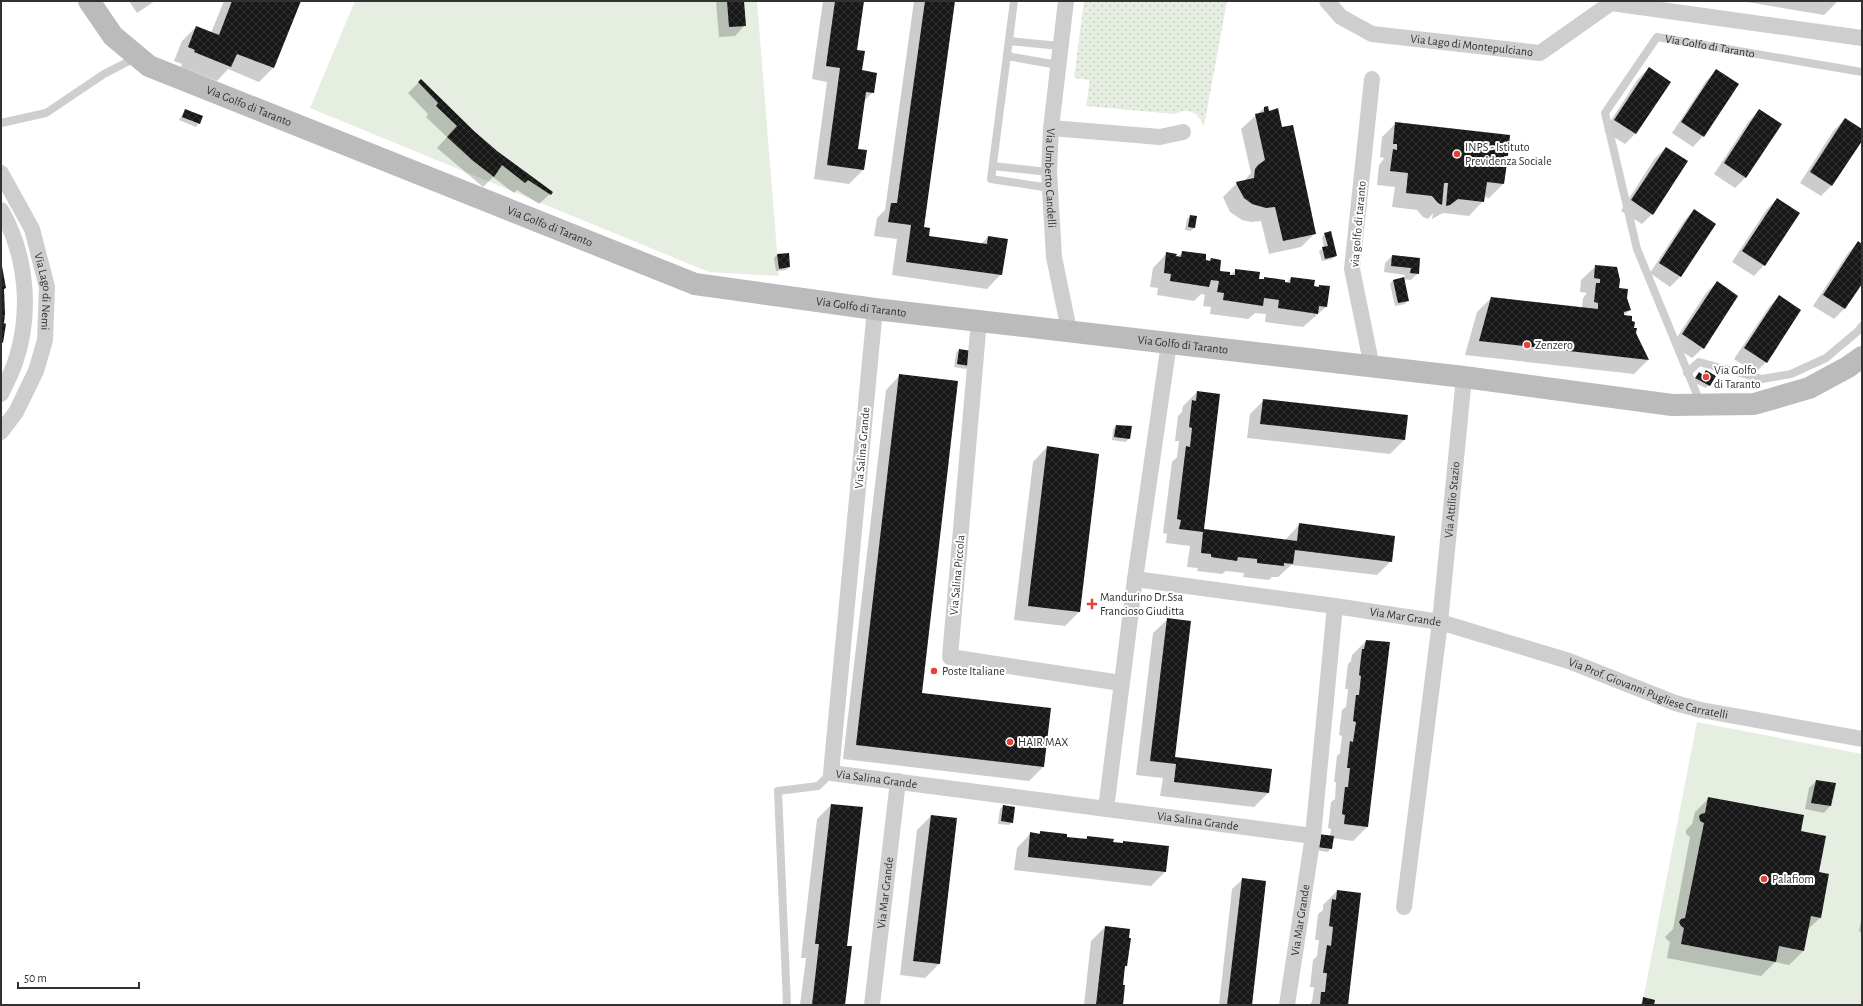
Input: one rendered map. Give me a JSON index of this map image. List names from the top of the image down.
{
  "streets": {
    "street": [
      "Via Lago di Montepulciano",
      "Via Golfo di Taranto",
      "Via Umberto Candelli",
      "via golfo di taranto",
      "Via Lago di Nemi",
      "Via Salina Grande",
      "Via Attilio Stazio",
      "Via Salina Piccola",
      "Via Mar Grande",
      "Via Prof. Giovanni Pugliese Carratelli"
    ]
  },
  "crossings": [
    ["Via Golfo di Taranto", "Via Umberto Candelli"],
    ["Via Golfo di Taranto", "via golfo di taranto"],
    ["Via Golfo di Taranto", "Via Salina Grande"],
    ["Via Golfo di Taranto", "Via Attilio Stazio"],
    ["Via Golfo di Taranto", "Via Salina Piccola"],
    ["Via Salina Grande", "Via Mar Grande"],
    ["Via Attilio Stazio", "Via Mar Grande"],
    ["Via Attilio Stazio", "Via Prof. Giovanni Pugliese Carratelli"],
    ["Via Mar Grande", "Via Prof. Giovanni Pugliese Carratelli"]
  ],
  "places": {
    "other": [
      "INPS - Istituto Previdenza Sociale",
      "Zenzero",
      "Via Golfo di Taranto",
      "Poste Italiane",
      "HAIR MAX",
      "Palafiom"
    ],
    "health": ["Mandurino Dr.Ssa Francioso Giuditta"]
  },
  "scale_bar": "50 m"
}
